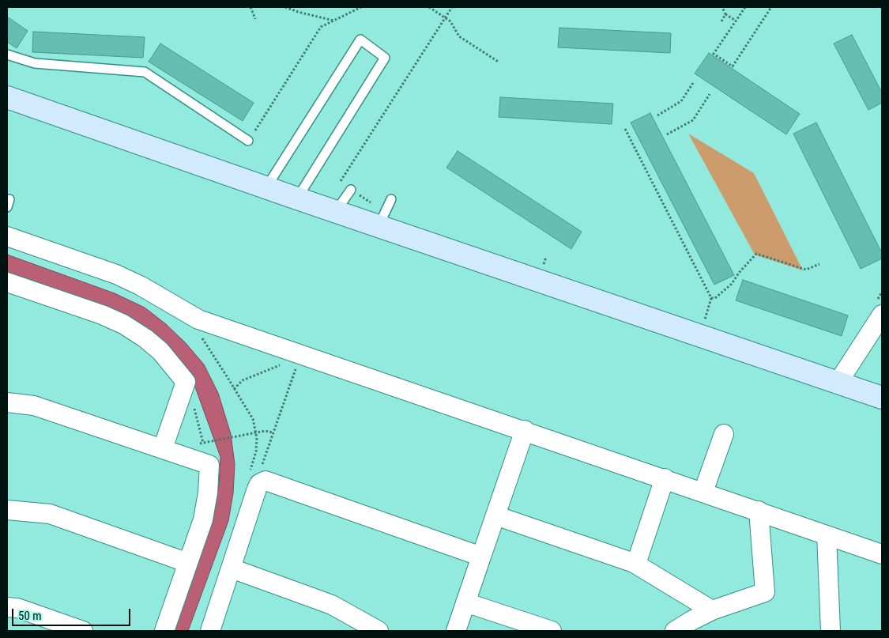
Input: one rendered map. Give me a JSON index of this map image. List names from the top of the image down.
{
  "scale_bar": "50 m"
}
